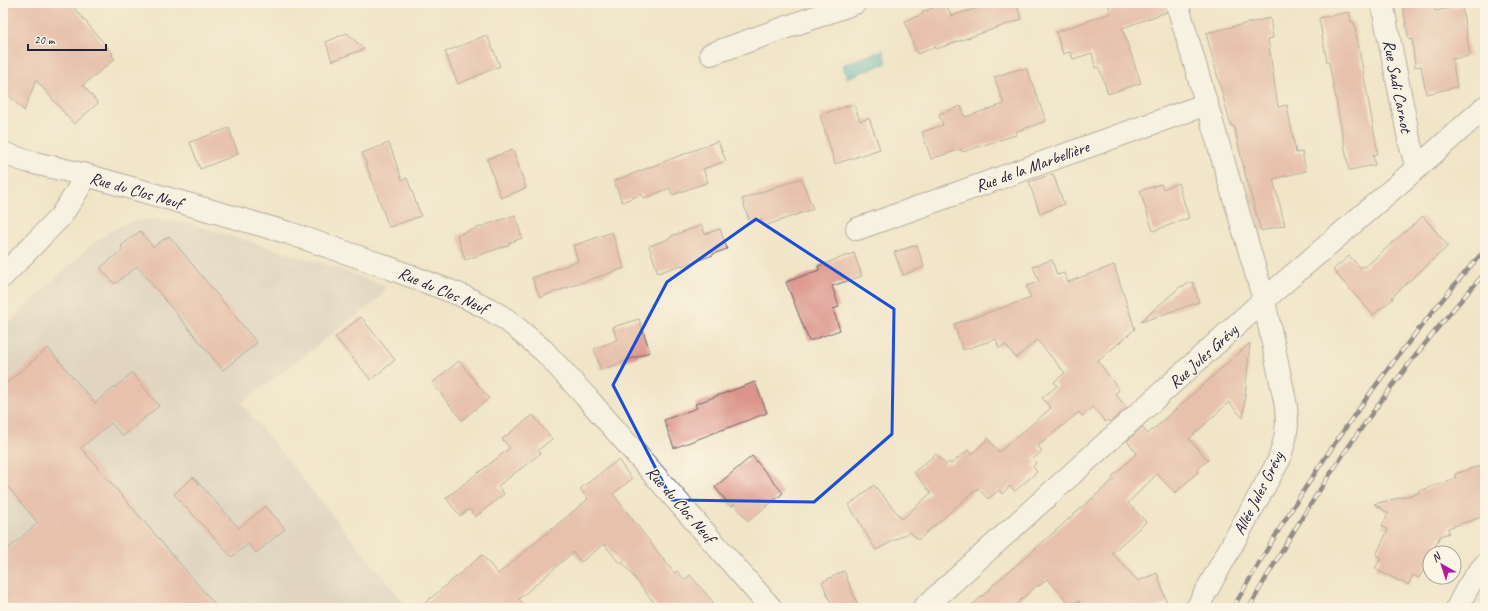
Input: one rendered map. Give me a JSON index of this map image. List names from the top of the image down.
{
  "streets": {
    "street": [
      "Rue Sadi Carnot",
      "Rue de la Marbellière",
      "Rue du Clos Neuf",
      "Rue Jules Grévy",
      "Allée Jules Grévy"
    ]
  },
  "crossings": [
    ["Rue Sadi Carnot", "Rue Jules Grévy"],
    ["Rue Jules Grévy", "Allée Jules Grévy"]
  ],
  "scale_bar": "20 m",
  "north": "top left"
}
